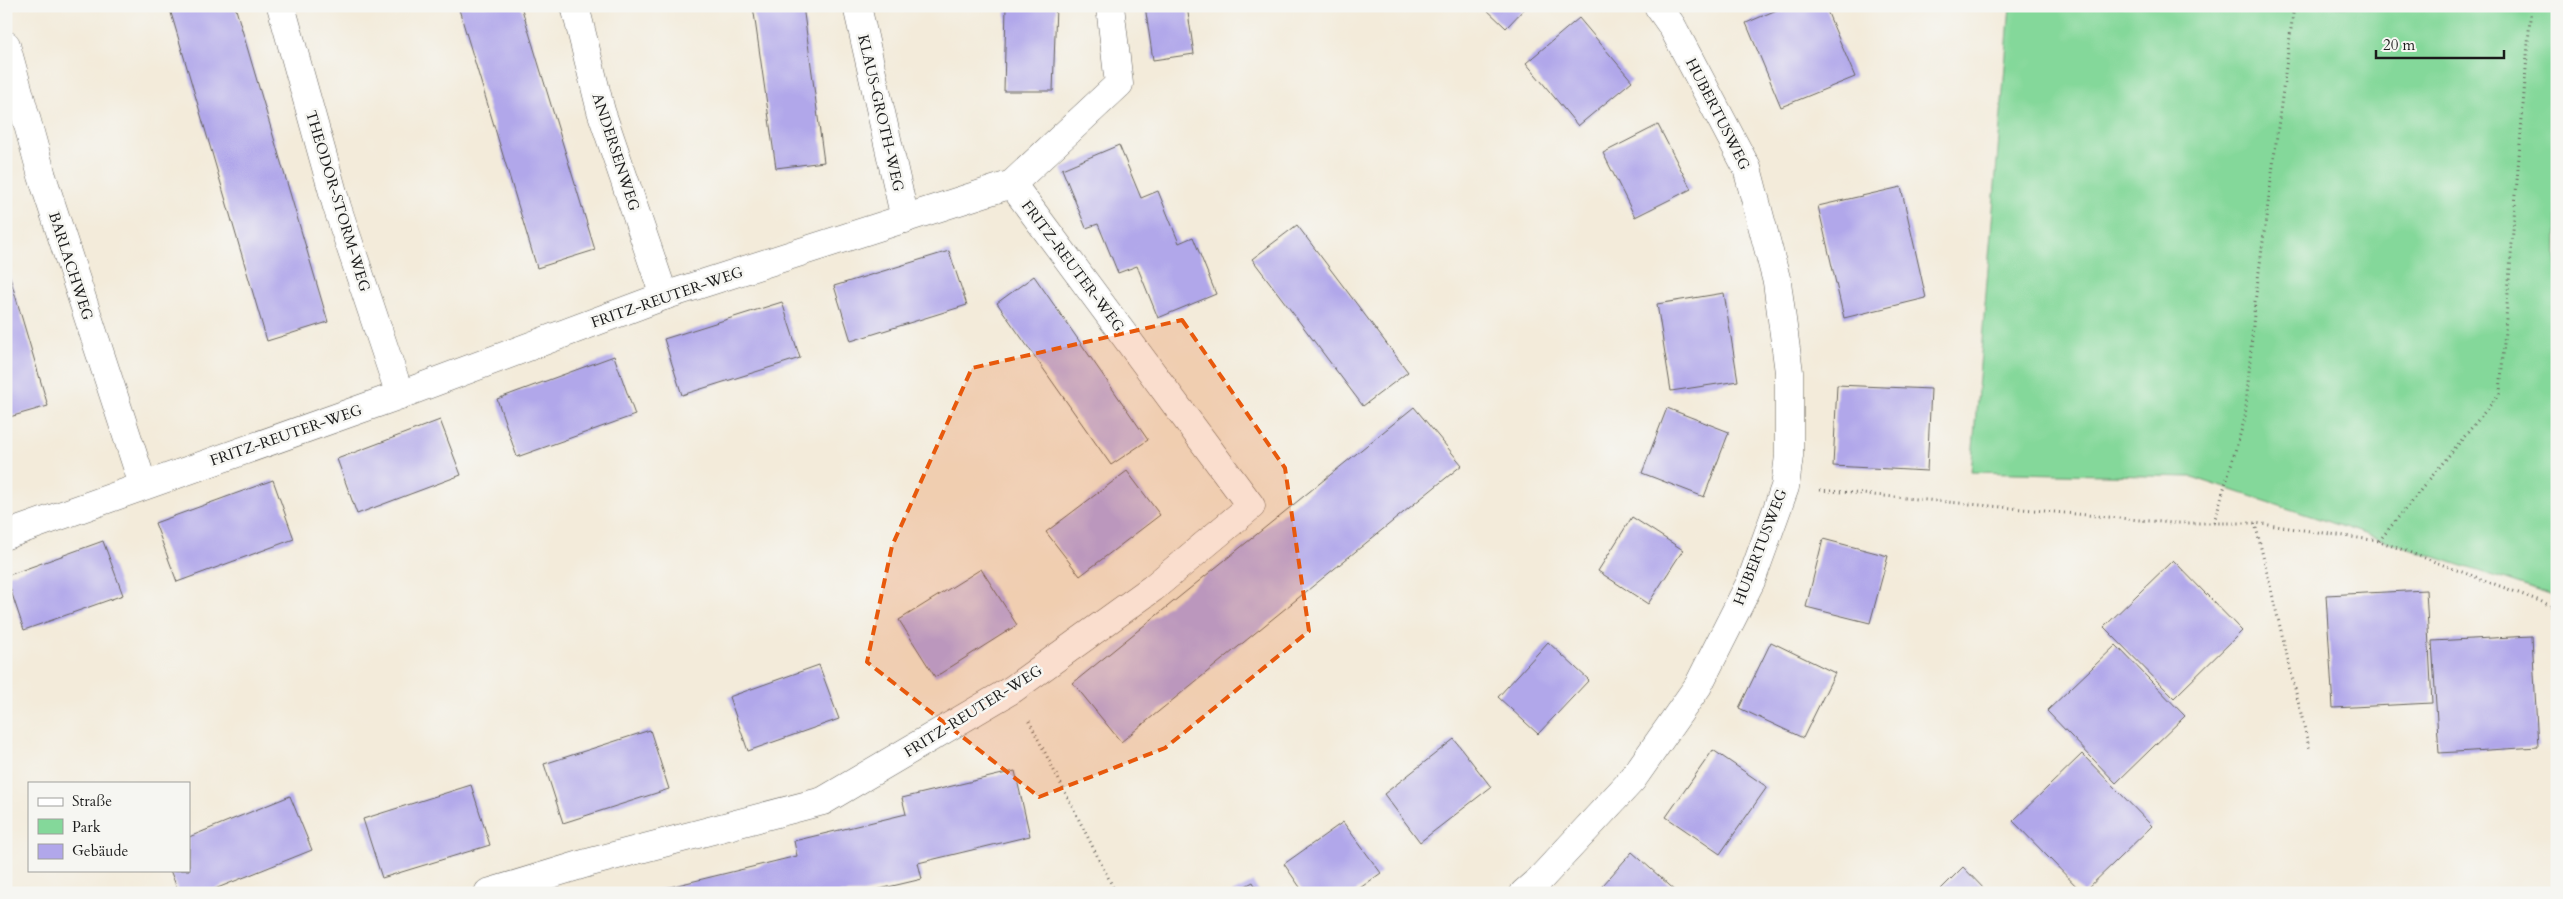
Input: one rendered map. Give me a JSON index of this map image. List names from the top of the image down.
{
  "streets": {
    "street": [
      "KLAUS-GROTH-WEG",
      "HUBERTUSWEG",
      "ANDERSENWEG",
      "THEODOR-STORM-WEG",
      "BARLACHWEG",
      "FRITZ-REUTER-WEG"
    ]
  },
  "crossings": [
    ["KLAUS-GROTH-WEG", "FRITZ-REUTER-WEG"],
    ["ANDERSENWEG", "FRITZ-REUTER-WEG"],
    ["THEODOR-STORM-WEG", "FRITZ-REUTER-WEG"],
    ["BARLACHWEG", "FRITZ-REUTER-WEG"]
  ],
  "legend": ["Straße", "Park", "Gebäude"],
  "scale_bar": "20 m"
}
